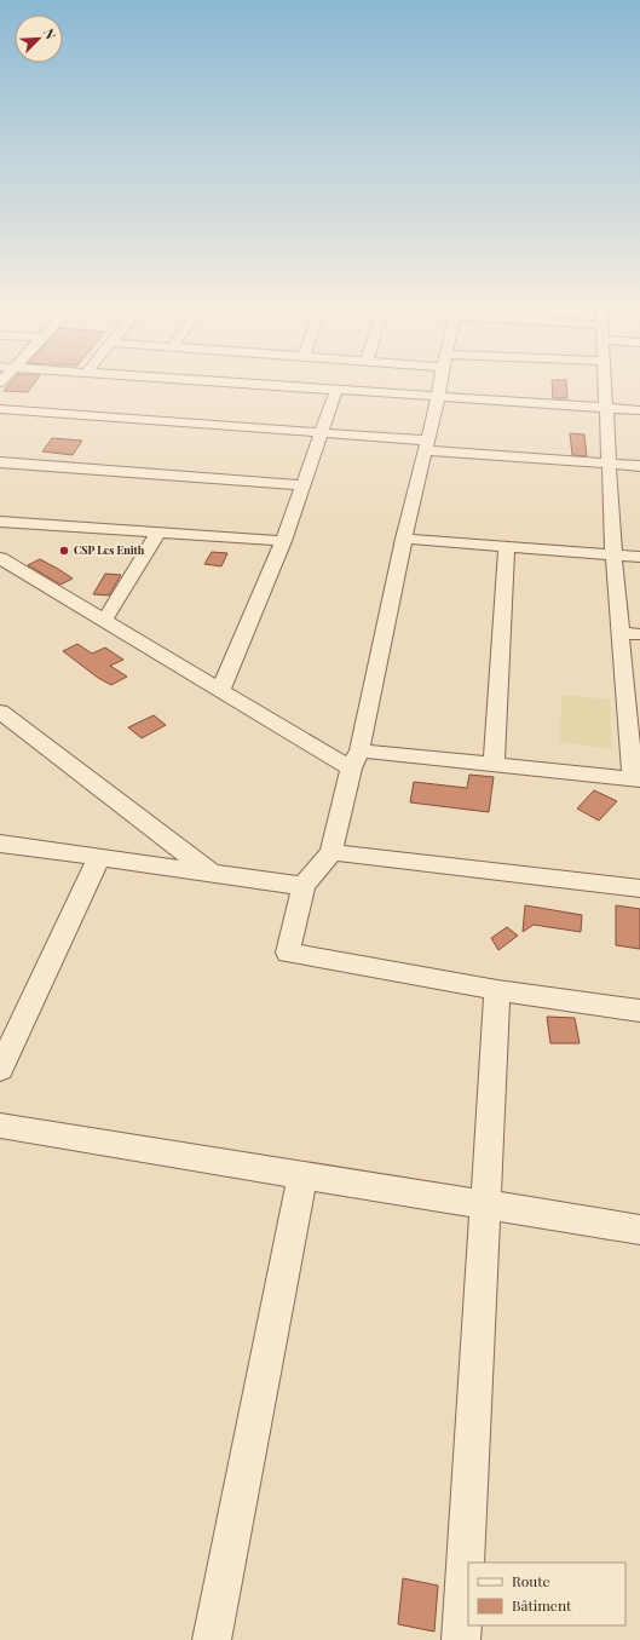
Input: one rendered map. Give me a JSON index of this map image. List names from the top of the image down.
{
  "places": ["CSP Les Enith"],
  "legend": ["Route", "Bâtiment"],
  "north": "top right"
}
